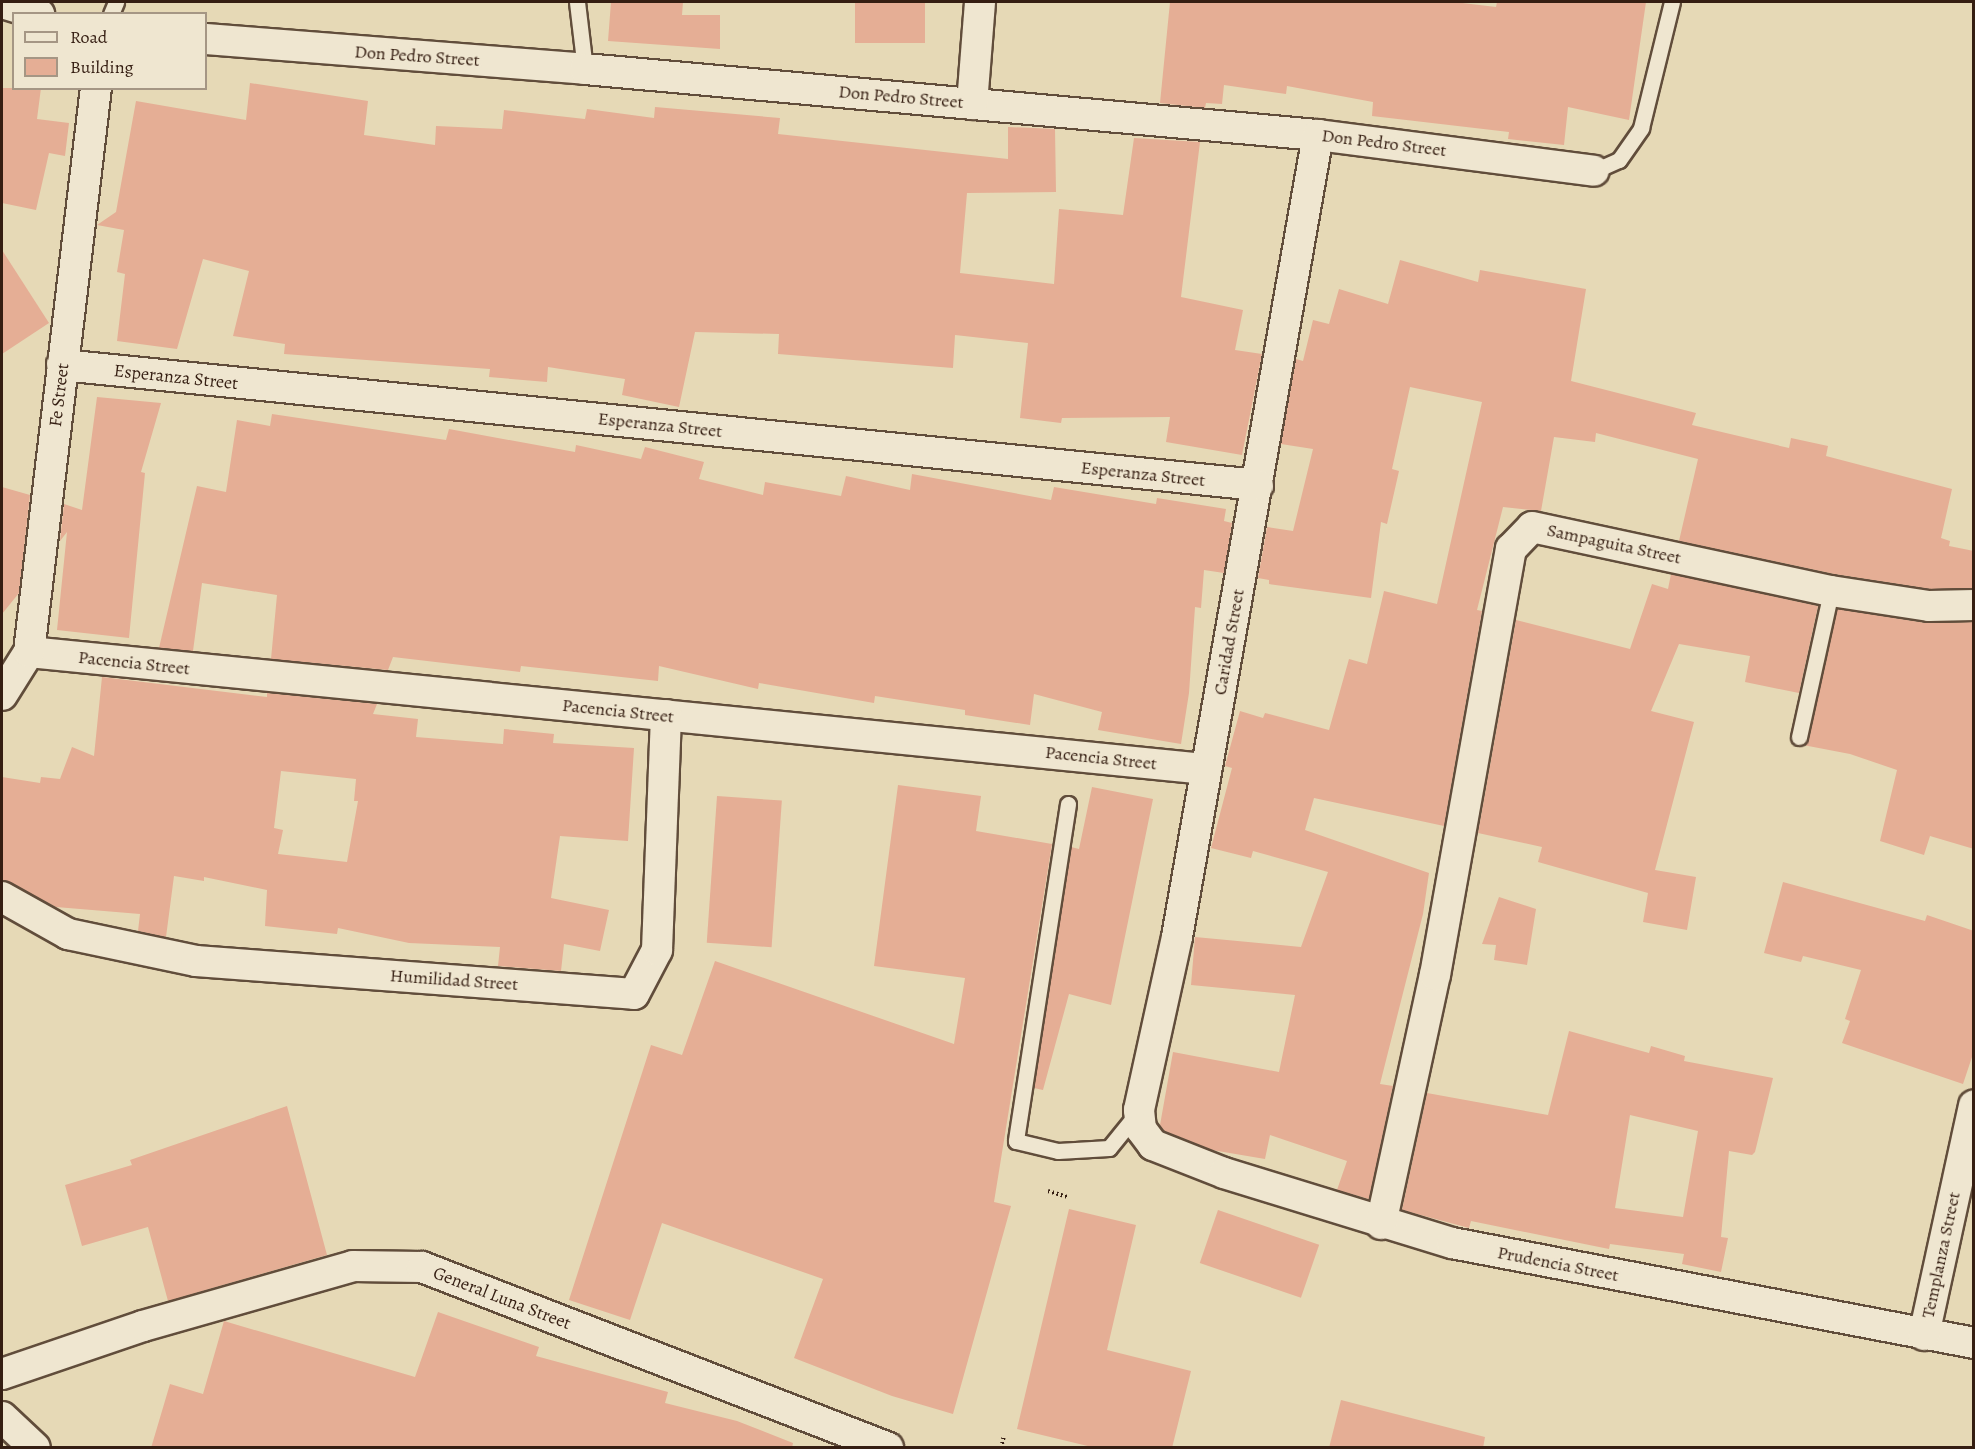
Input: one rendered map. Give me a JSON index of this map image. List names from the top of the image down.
{
  "streets": {
    "street": [
      "Don Pedro Street",
      "Esperanza Street",
      "Fe Street",
      "Sampaguita Street",
      "Caridad Street",
      "Pacencia Street",
      "Humilidad Street",
      "Templanza Street",
      "Prudencia Street",
      "General Luna Street"
    ]
  },
  "crossings": [
    ["Don Pedro Street", "Caridad Street"],
    ["Esperanza Street", "Fe Street"],
    ["Esperanza Street", "Caridad Street"],
    ["Fe Street", "Pacencia Street"],
    ["Sampaguita Street", "Prudencia Street"],
    ["Caridad Street", "Pacencia Street"],
    ["Caridad Street", "Prudencia Street"],
    ["Pacencia Street", "Humilidad Street"],
    ["Templanza Street", "Prudencia Street"]
  ],
  "legend": ["Road", "Building"]
}
